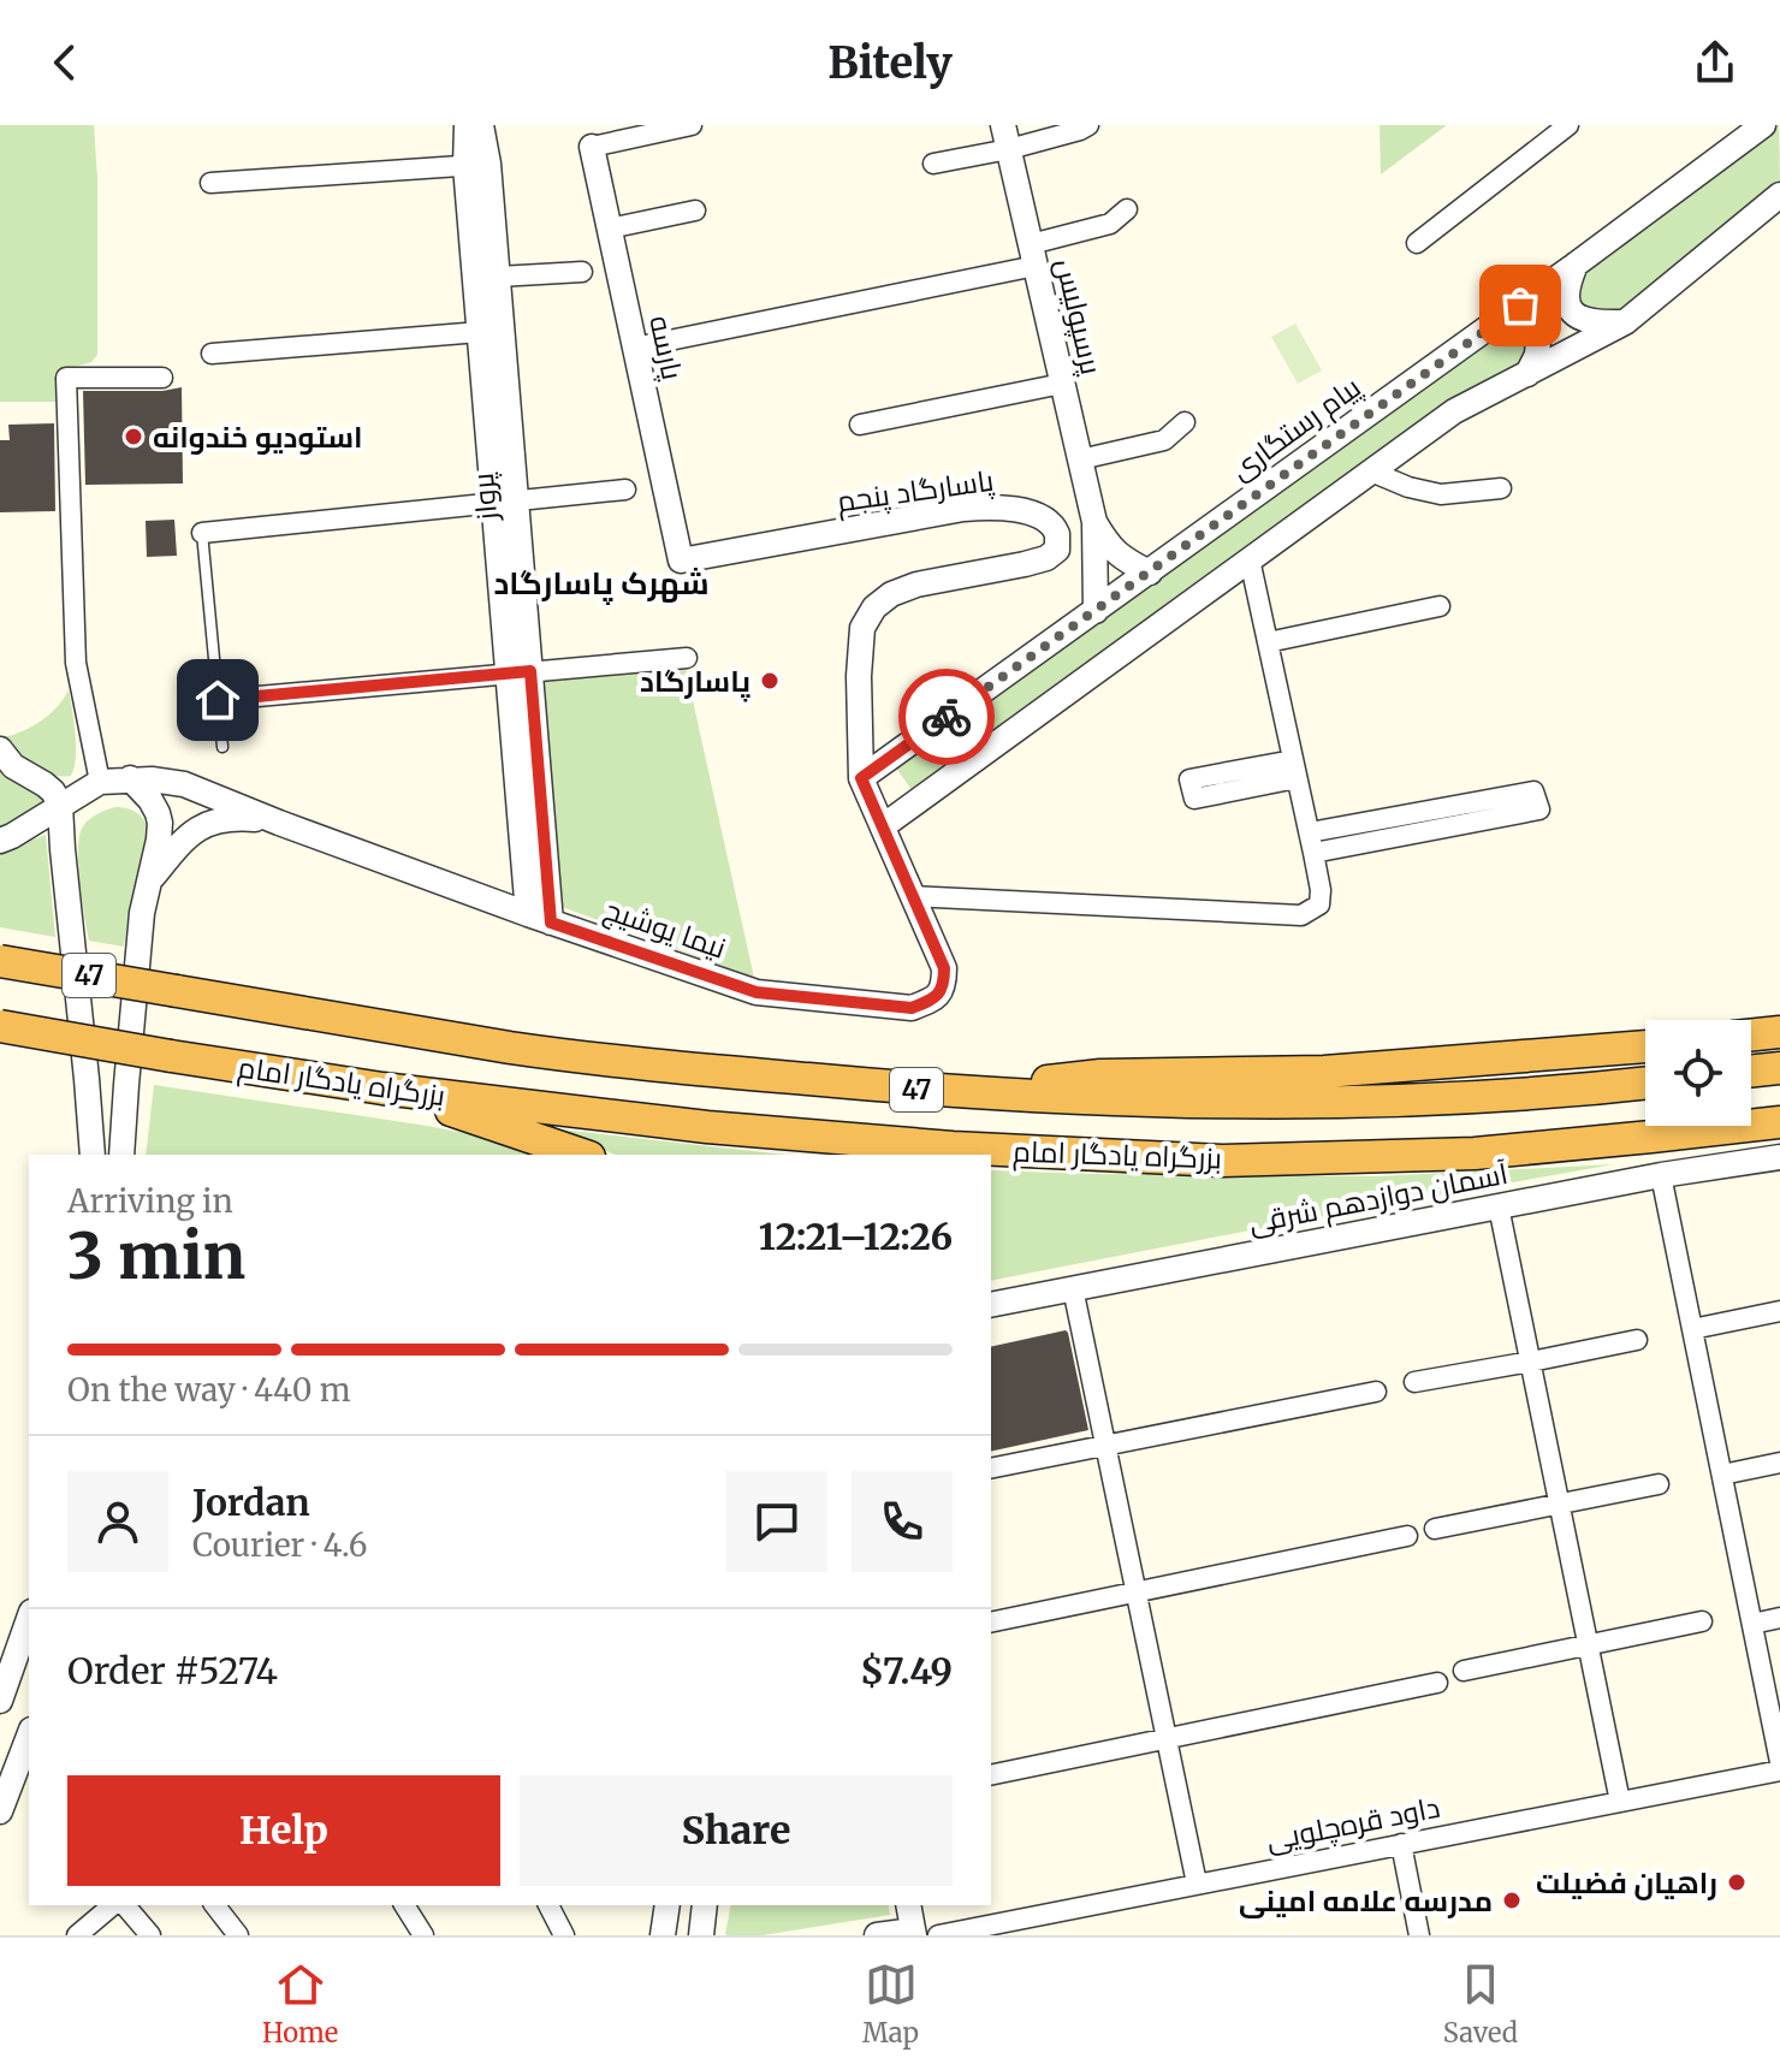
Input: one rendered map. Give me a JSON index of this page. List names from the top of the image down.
{
  "streets": {
    "highway": ["47", "بزرگراه یادگار امام"],
    "street": [
      "پرسپولیس",
      "پارسه",
      "پیام رستگاری",
      "پاسارگاد پنجم",
      "پرواز",
      "نیما یوشیج",
      "آسمان دوازدهم شرقی",
      "داود قره‌چلویی"
    ]
  },
  "crossings": [
    ["پرسپولیس", "پیام رستگاری"],
    ["پارسه", "پاسارگاد پنجم"],
    ["پیام رستگاری", "پاسارگاد پنجم"],
    ["پرواز", "نیما یوشیج"]
  ],
  "districts": ["شهرک پاسارگاد"],
  "places": [
    "استودیو خندوانه",
    "پاسارگاد",
    "راهیان فضیلت",
    "مدرسه علامه امینی"
  ],
  "page": {
    "header": "Bitely",
    "heading": ["3 min", "Arriving in", "12:21–12:26"],
    "panel": [
      "Jordan",
      "Courier · 4.6",
      "Order #5274",
      "$7.49"
    ],
    "bar": "On the way · 440 m",
    "buttons": ["Help", "Share"],
    "tabs": ["Home", "Map", "Saved"]
  }
}
